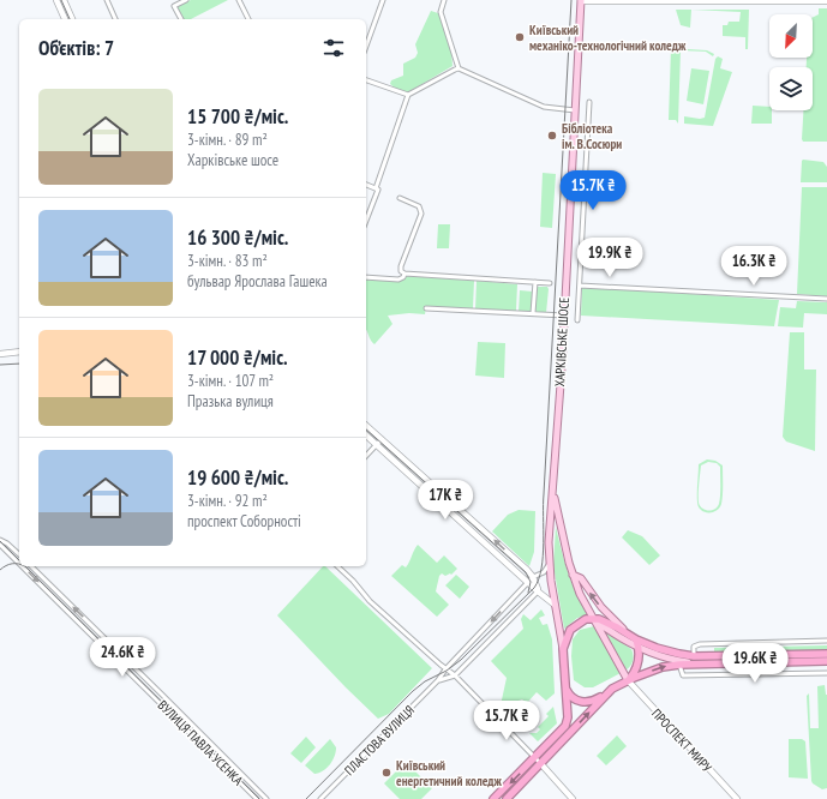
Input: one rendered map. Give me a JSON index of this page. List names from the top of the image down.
{
  "streets": {
    "main road": ["ХАРКІВСЬКЕ ШОСЕ"],
    "street": ["ПЛАСТОВА ВУЛИЦЯ", "ПРОСПЕКТ МИРУ", "ВУЛИЦЯ ПАВЛА УСЕНКА"]
  },
  "crossings": [
    ["ХАРКІВСЬКЕ ШОСЕ", "ПЛАСТОВА ВУЛИЦЯ"],
    ["ХАРКІВСЬКЕ ШОСЕ", "ПРОСПЕКТ МИРУ"]
  ],
  "places": ["Київський механіко-технологічний коледж", "Бібліотека ім. В.Сосюри", "Київський енергетичний коледж"],
  "north": "bottom left",
  "page": {
    "heading": "Об’єктів: 7",
    "list": [
      {
        "name": "15 700 ₴/міс.",
        "note": "3-кімн. · 89 m² · Харківське шосе"
      },
      {
        "name": "16 300 ₴/міс.",
        "note": "3-кімн. · 83 m² · бульвар Ярослава Гашека"
      },
      {
        "name": "17 000 ₴/міс.",
        "note": "3-кімн. · 107 m² · Празька вулиця"
      },
      {
        "name": "19 600 ₴/міс.",
        "note": "3-кімн. · 92 m² · проспект Соборності"
      }
    ],
    "price": [
      "15.7K ₴",
      "19.9K ₴",
      "16.3K ₴",
      "17K ₴",
      "24.6K ₴",
      "19.6K ₴",
      "15.7K ₴"
    ]
  }
}
